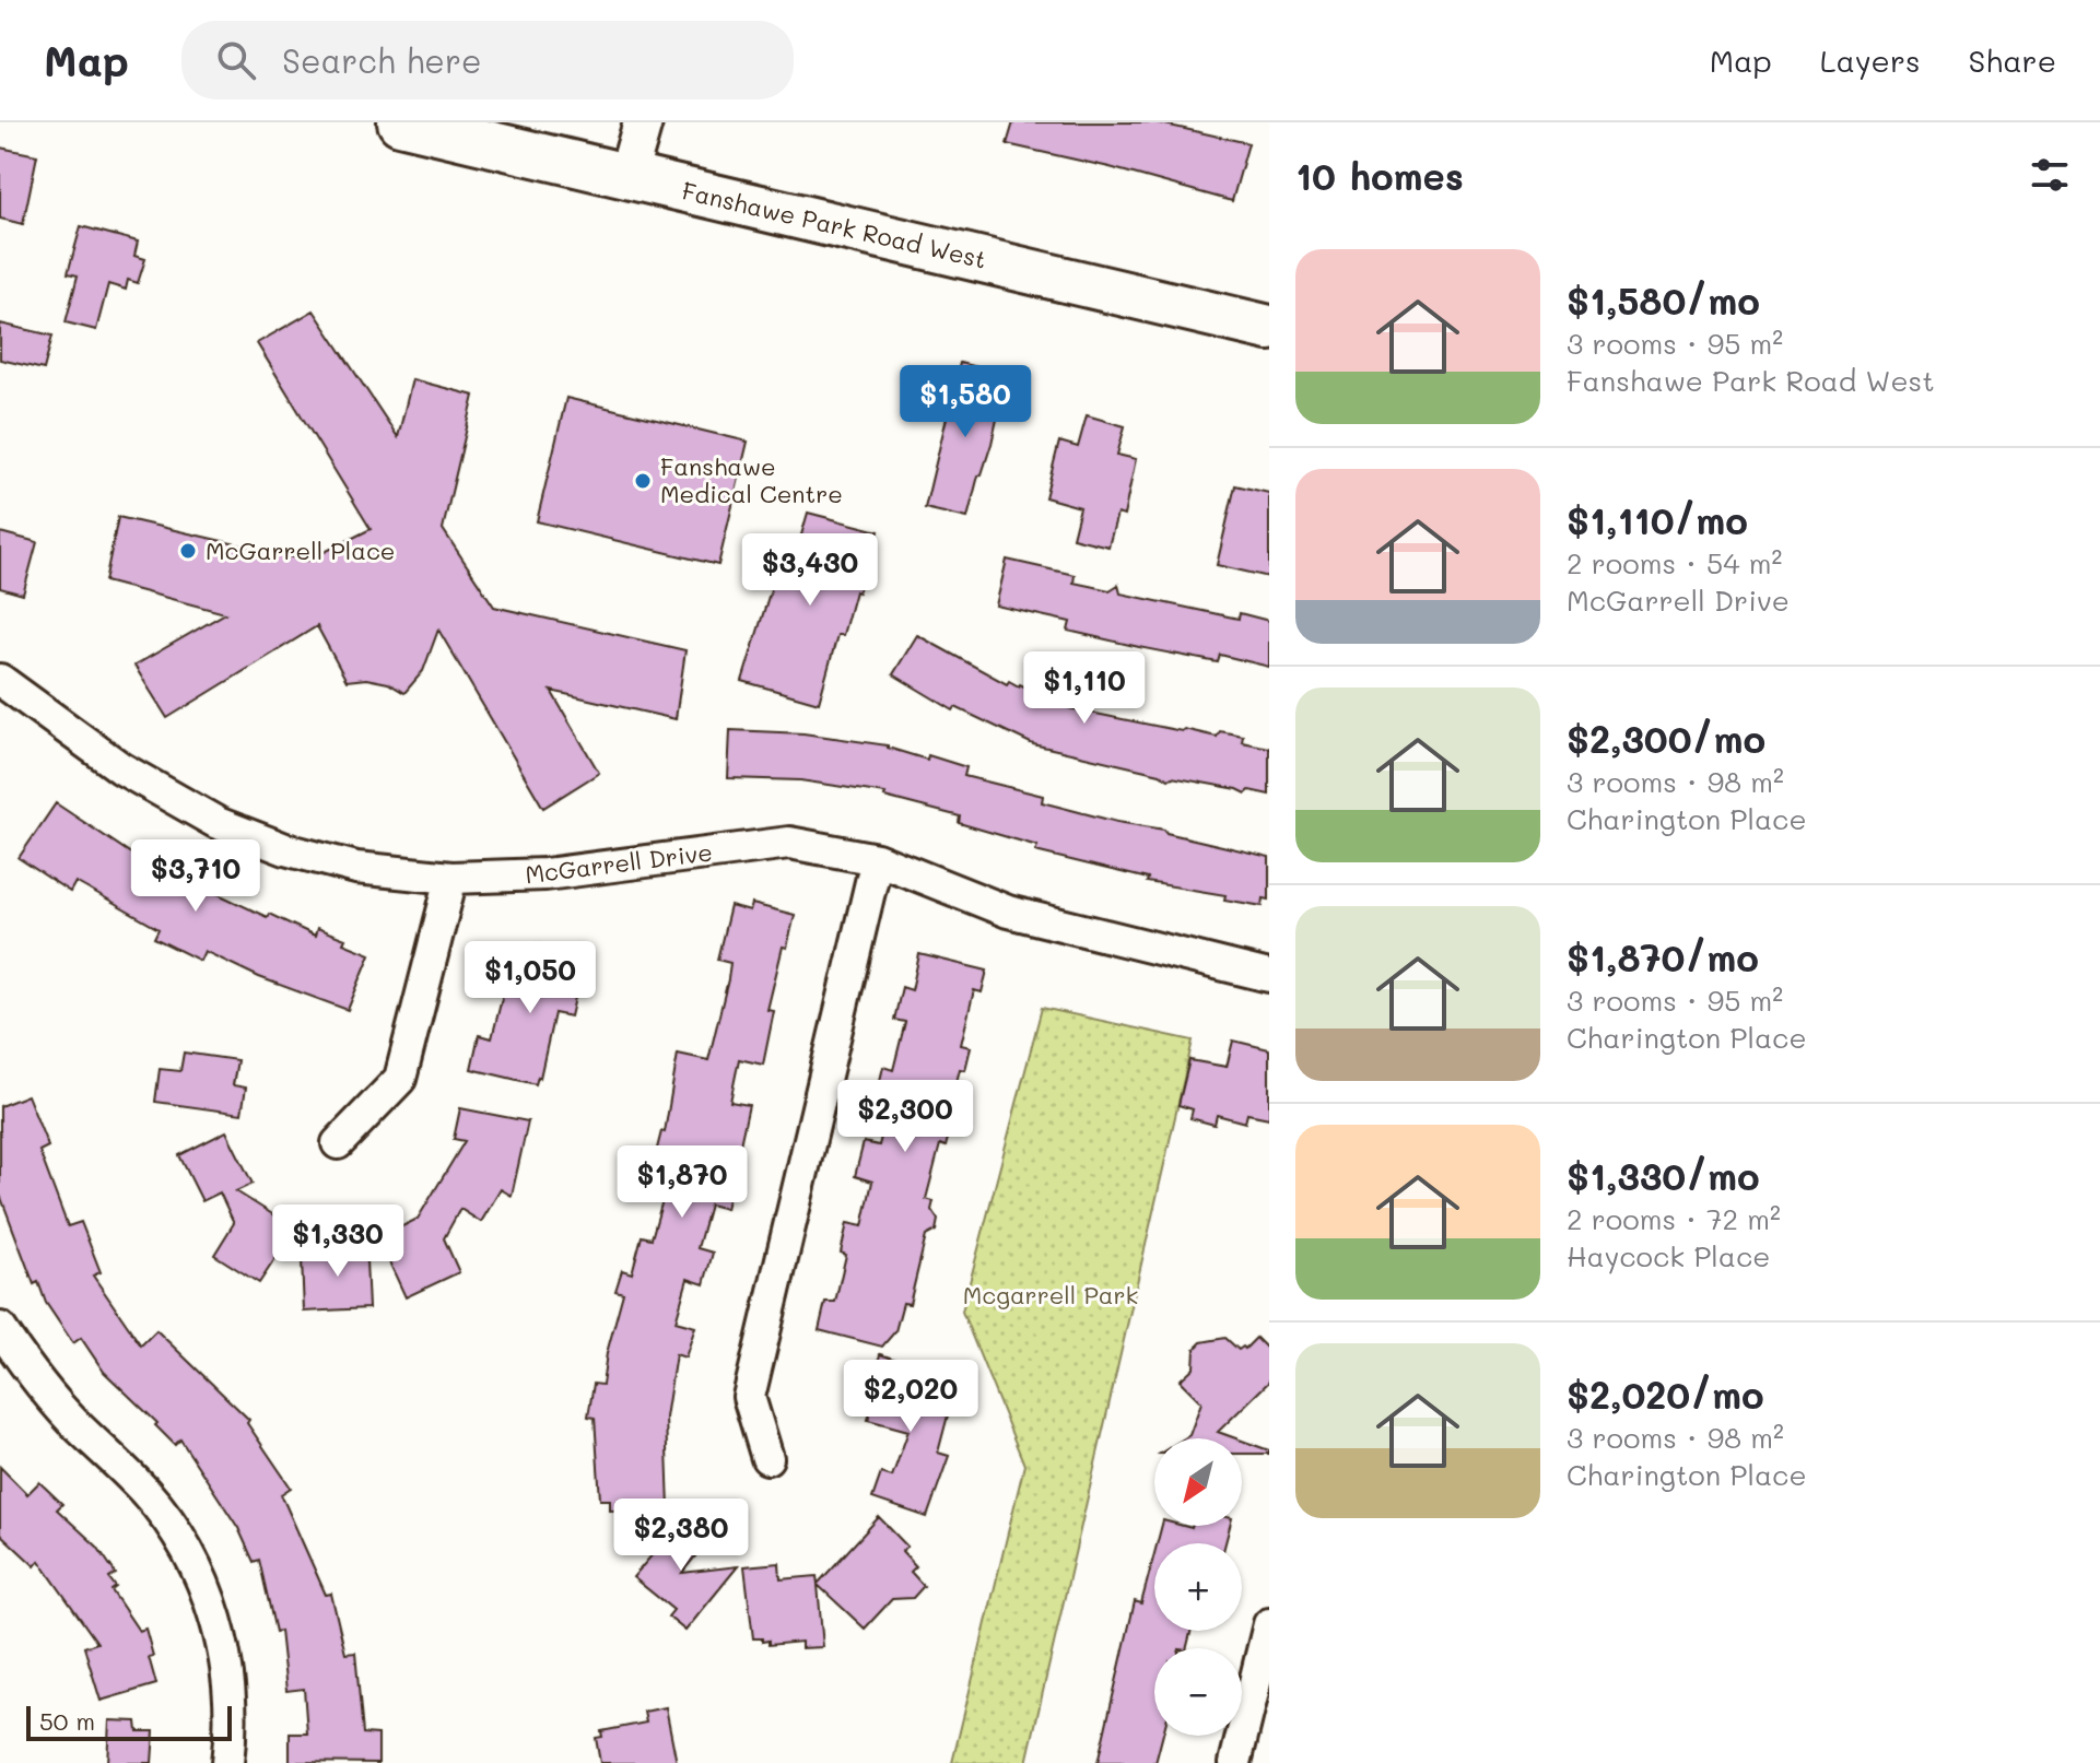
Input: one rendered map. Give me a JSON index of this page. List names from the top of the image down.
{
  "streets": {
    "main road": ["Fanshawe Park Road West"],
    "street": ["McGarrell Drive"]
  },
  "parks": ["Mcgarrell Park"],
  "places": ["Fanshawe Medical Centre", "McGarrell Place"],
  "scale_bar": "50 m",
  "north": "bottom left",
  "page": {
    "header": "Map",
    "search": "Search here",
    "nav": ["Map", "Layers", "Share"],
    "heading": "10 homes",
    "list": [
      {
        "name": "$1,580/mo",
        "note": "3 rooms · 95 m² · Fanshawe Park Road West"
      },
      {
        "name": "$1,110/mo",
        "note": "2 rooms · 54 m² · McGarrell Drive"
      },
      {
        "name": "$2,300/mo",
        "note": "3 rooms · 98 m² · Charington Place"
      },
      {
        "name": "$1,870/mo",
        "note": "3 rooms · 95 m² · Charington Place"
      },
      {
        "name": "$1,330/mo",
        "note": "2 rooms · 72 m² · Haycock Place"
      },
      {
        "name": "$2,020/mo",
        "note": "3 rooms · 98 m² · Charington Place"
      }
    ],
    "price": [
      "$1,580",
      "$3,430",
      "$1,110",
      "$3,710",
      "$1,050",
      "$2,300",
      "$1,870",
      "$1,330",
      "$2,020",
      "$2,380"
    ],
    "map_buttons": ["+", "−"],
    "scale": "50 m"
  }
}
